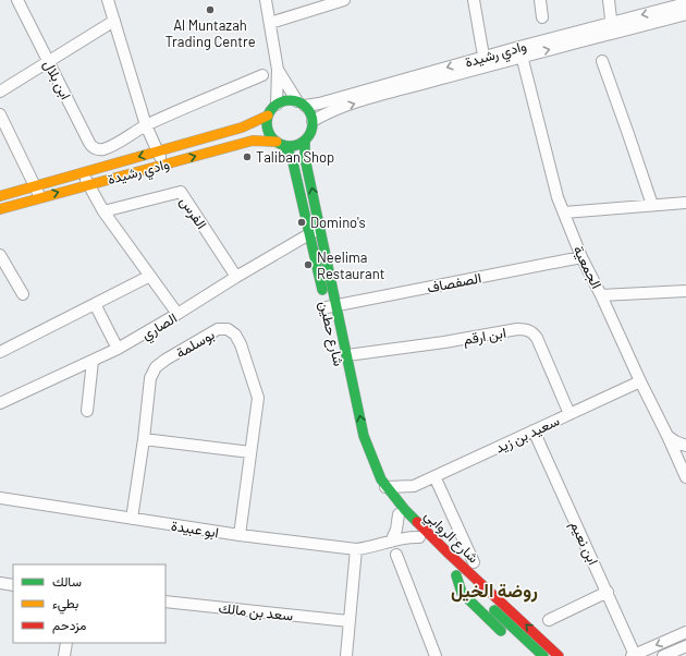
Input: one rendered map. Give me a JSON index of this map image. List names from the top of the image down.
{
  "streets": {
    "street": [
      "وادي رشيدة",
      "ابن بلال",
      "الفرس",
      "الجمعية",
      "الصفصاف",
      "الصاري",
      "شارع حطين",
      "ابن ارقم",
      "بوسلمة",
      "سعيد بن زيد",
      "ابو عبيدة",
      "شارع الروابي",
      "ابن نعيم",
      "سعد بن مالك"
    ]
  },
  "crossings": [
    ["وادي رشيدة", "الجمعية"],
    ["وادي رشيدة", "شارع حطين"],
    ["الفرس", "الصاري"],
    ["الجمعية", "الصفصاف"],
    ["الجمعية", "سعيد بن زيد"],
    ["الصفصاف", "شارع حطين"],
    ["الصاري", "شارع حطين"],
    ["شارع حطين", "ابن ارقم"],
    ["شارع حطين", "سعيد بن زيد"],
    ["شارع حطين", "شارع الروابي"],
    ["ابن ارقم", "سعيد بن زيد"],
    ["بوسلمة", "ابو عبيدة"],
    ["سعيد بن زيد", "شارع الروابي"],
    ["سعيد بن زيد", "ابن نعيم"],
    ["ابو عبيدة", "شارع الروابي"]
  ],
  "districts": ["روضة الخيل"],
  "places": [
    "Al Muntazah Trading Centre",
    "Taliban Shop",
    "Domino's",
    "Neelima Restaurant"
  ],
  "legend": ["سالك", "بطيء", "مزدحم"]
}
